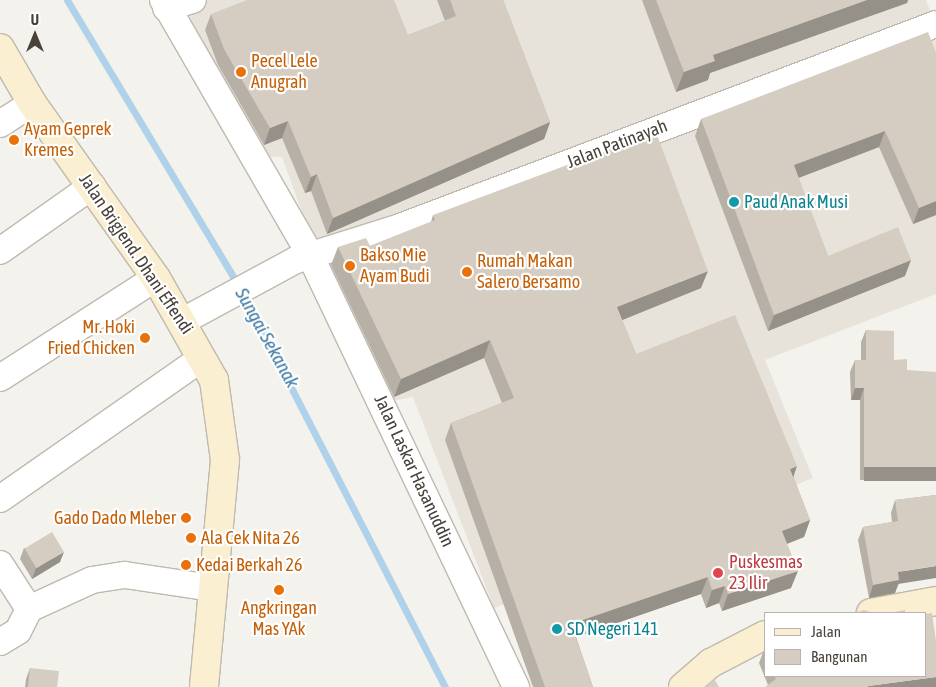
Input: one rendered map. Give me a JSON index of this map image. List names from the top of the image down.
{
  "streets": {
    "street": ["Jalan Patinayah", "Jalan Brigjend. Dhani Effendi", "Jalan Laskar Hasanuddin"]
  },
  "crossings": [
    ["Jalan Patinayah", "Jalan Brigjend. Dhani Effendi"],
    ["Jalan Patinayah", "Jalan Laskar Hasanuddin"]
  ],
  "water": ["Sungai Sekanak"],
  "places": [
    "Pecel Lele Anugrah",
    "Ayam Geprek Kremes",
    "Paud Anak Musi",
    "Bakso Mie Ayam Budi",
    "Rumah Makan Salero Bersamo",
    "Mr. Hoki Fried Chicken",
    "Gado Dado Mleber",
    "Ala Cek Nita 26",
    "Kedai Berkah 26",
    "Puskesmas 23 Ilir",
    "Angkringan Mas YAk",
    "SD Negeri 141"
  ],
  "legend": ["Jalan", "Bangunan"],
  "north": "top"
}
